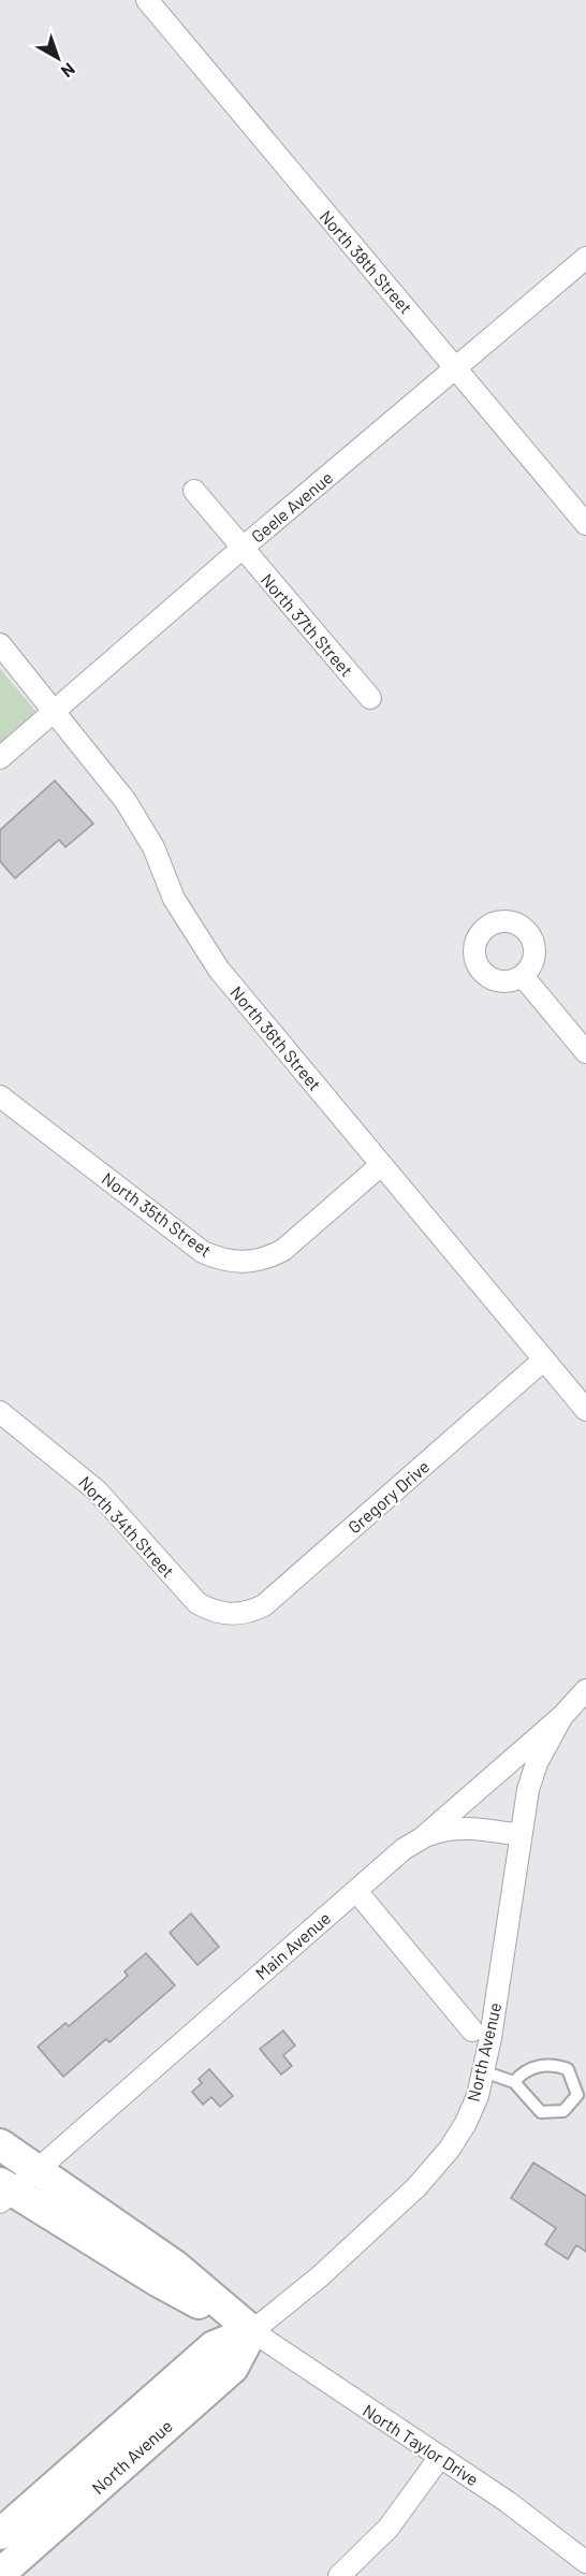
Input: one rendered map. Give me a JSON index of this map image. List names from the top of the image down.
{
  "streets": {
    "main road": ["North Avenue", "North Taylor Drive"],
    "street": [
      "North 38th Street",
      "Geele Avenue",
      "North 37th Street",
      "North 36th Street",
      "North 35th Street",
      "Gregory Drive",
      "North 34th Street",
      "Main Avenue"
    ]
  },
  "crossings": [
    ["North 38th Street", "Geele Avenue"],
    ["Geele Avenue", "North 37th Street"],
    ["Geele Avenue", "North 36th Street"],
    ["North 36th Street", "North 35th Street"],
    ["North 36th Street", "Gregory Drive"],
    ["Gregory Drive", "North 34th Street"],
    ["Main Avenue", "North Avenue"],
    ["Main Avenue", "North Taylor Drive"],
    ["North Avenue", "North Taylor Drive"]
  ],
  "north": "bottom right"
}
